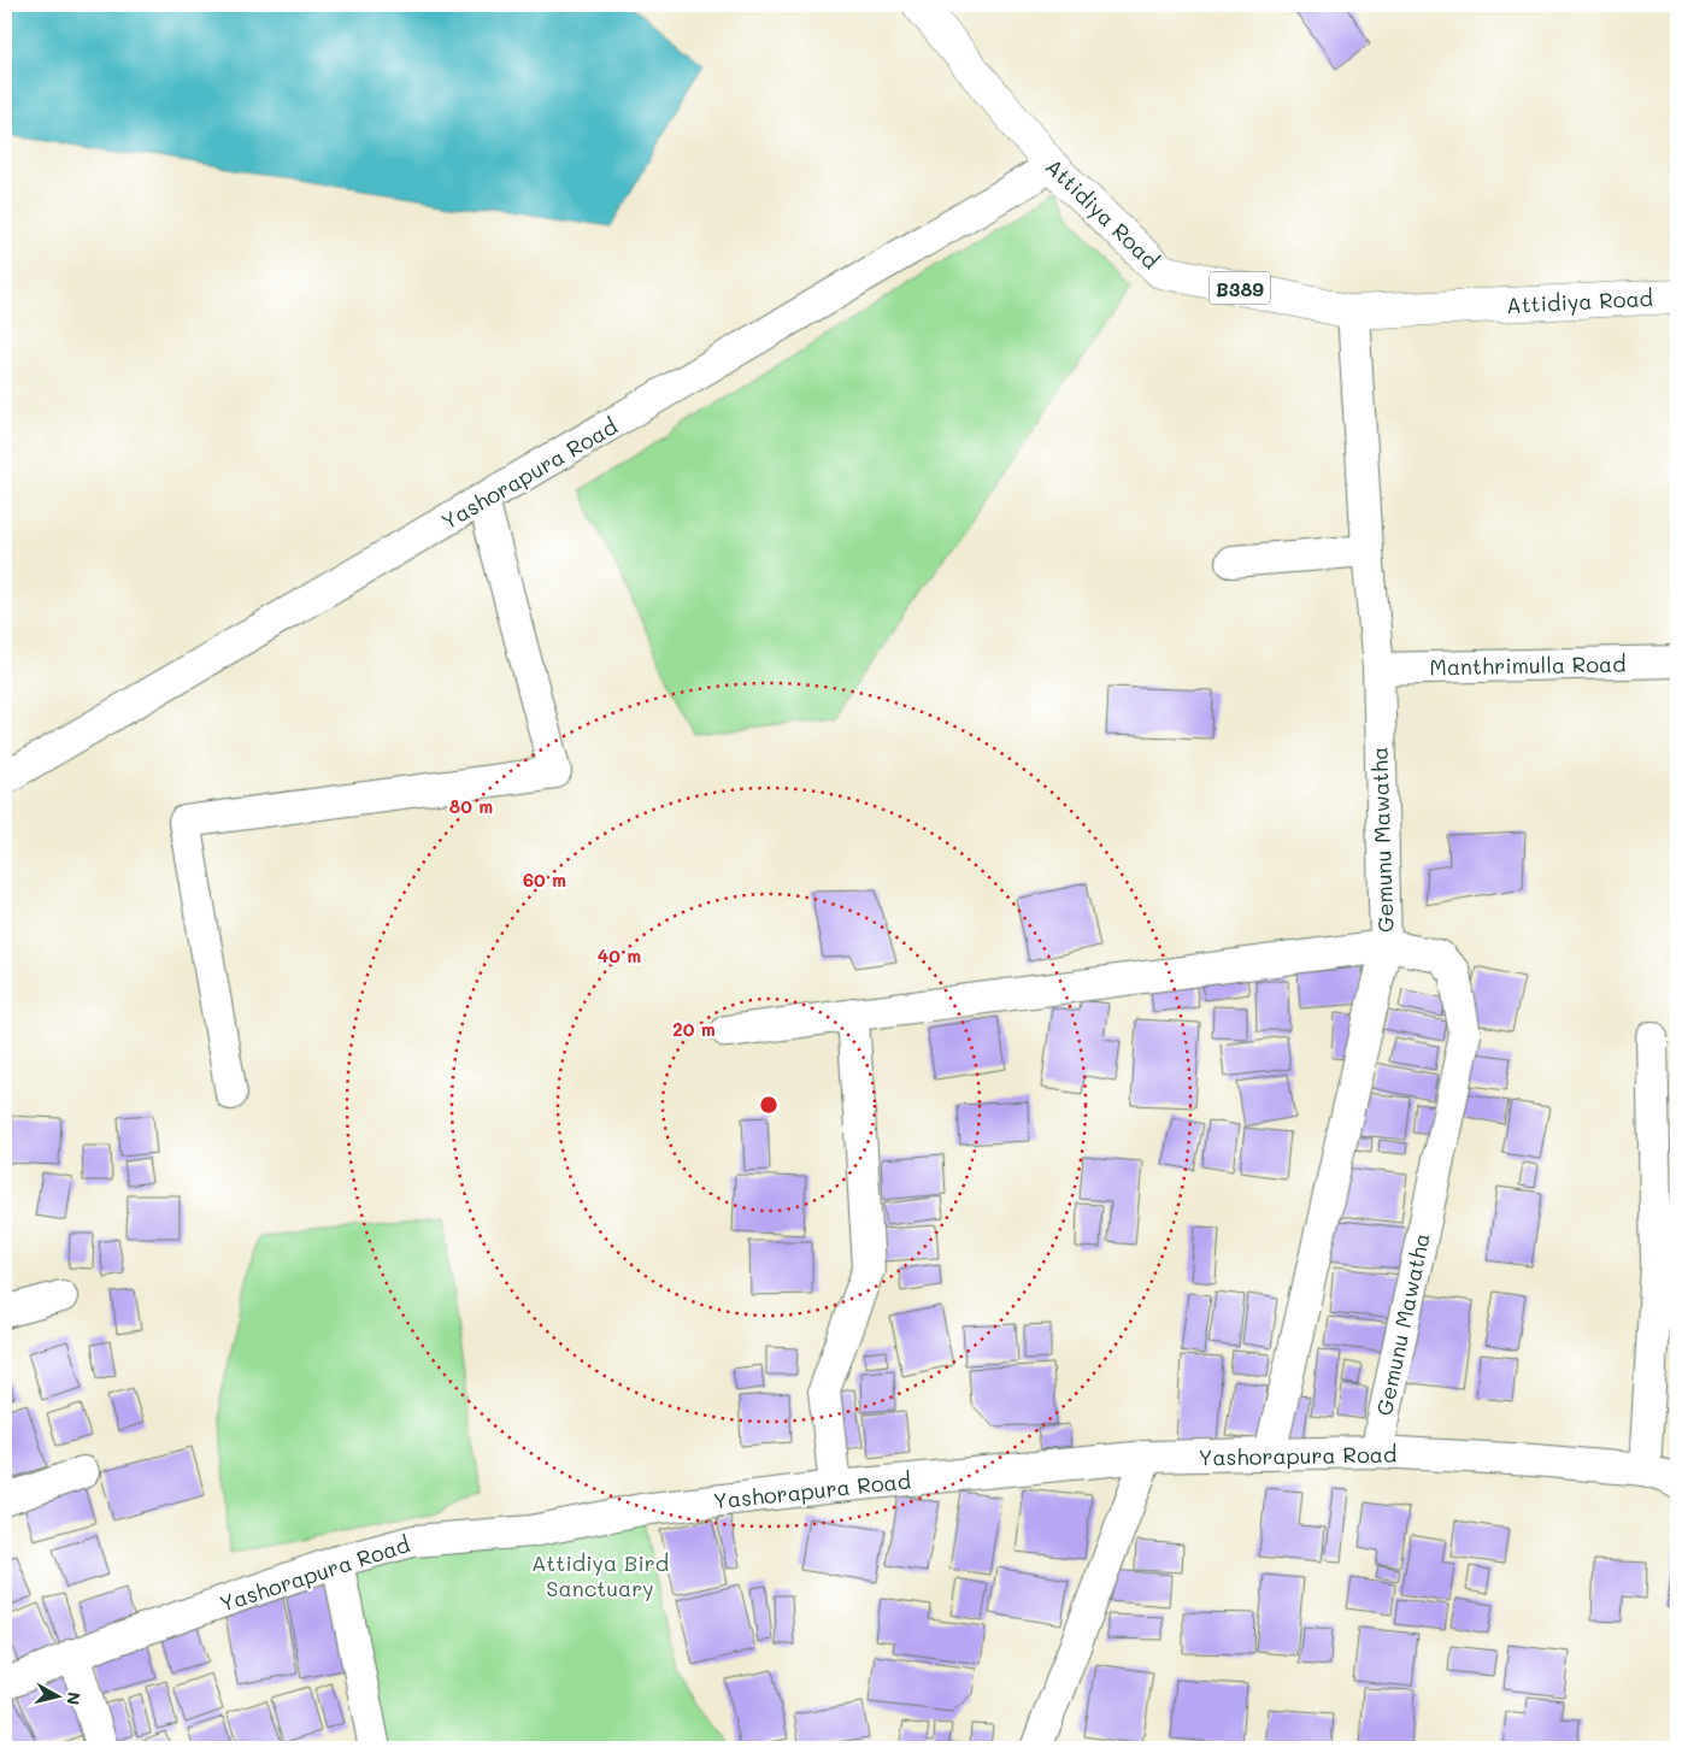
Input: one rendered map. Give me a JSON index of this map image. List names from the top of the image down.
{
  "streets": {
    "main road": ["Attidiya Road", "B389"],
    "street": ["Yashorapura Road", "Manthrimulla Road", "Gemunu Mawatha"]
  },
  "crossings": [
    ["Attidiya Road", "Yashorapura Road"],
    ["Attidiya Road", "Gemunu Mawatha"],
    ["Yashorapura Road", "Gemunu Mawatha"],
    ["Manthrimulla Road", "Gemunu Mawatha"]
  ],
  "parks": ["Attidiya Bird Sanctuary"],
  "north": "right",
  "rings": [
    "80 m",
    "60 m",
    "40 m",
    "20 m"
  ]
}
